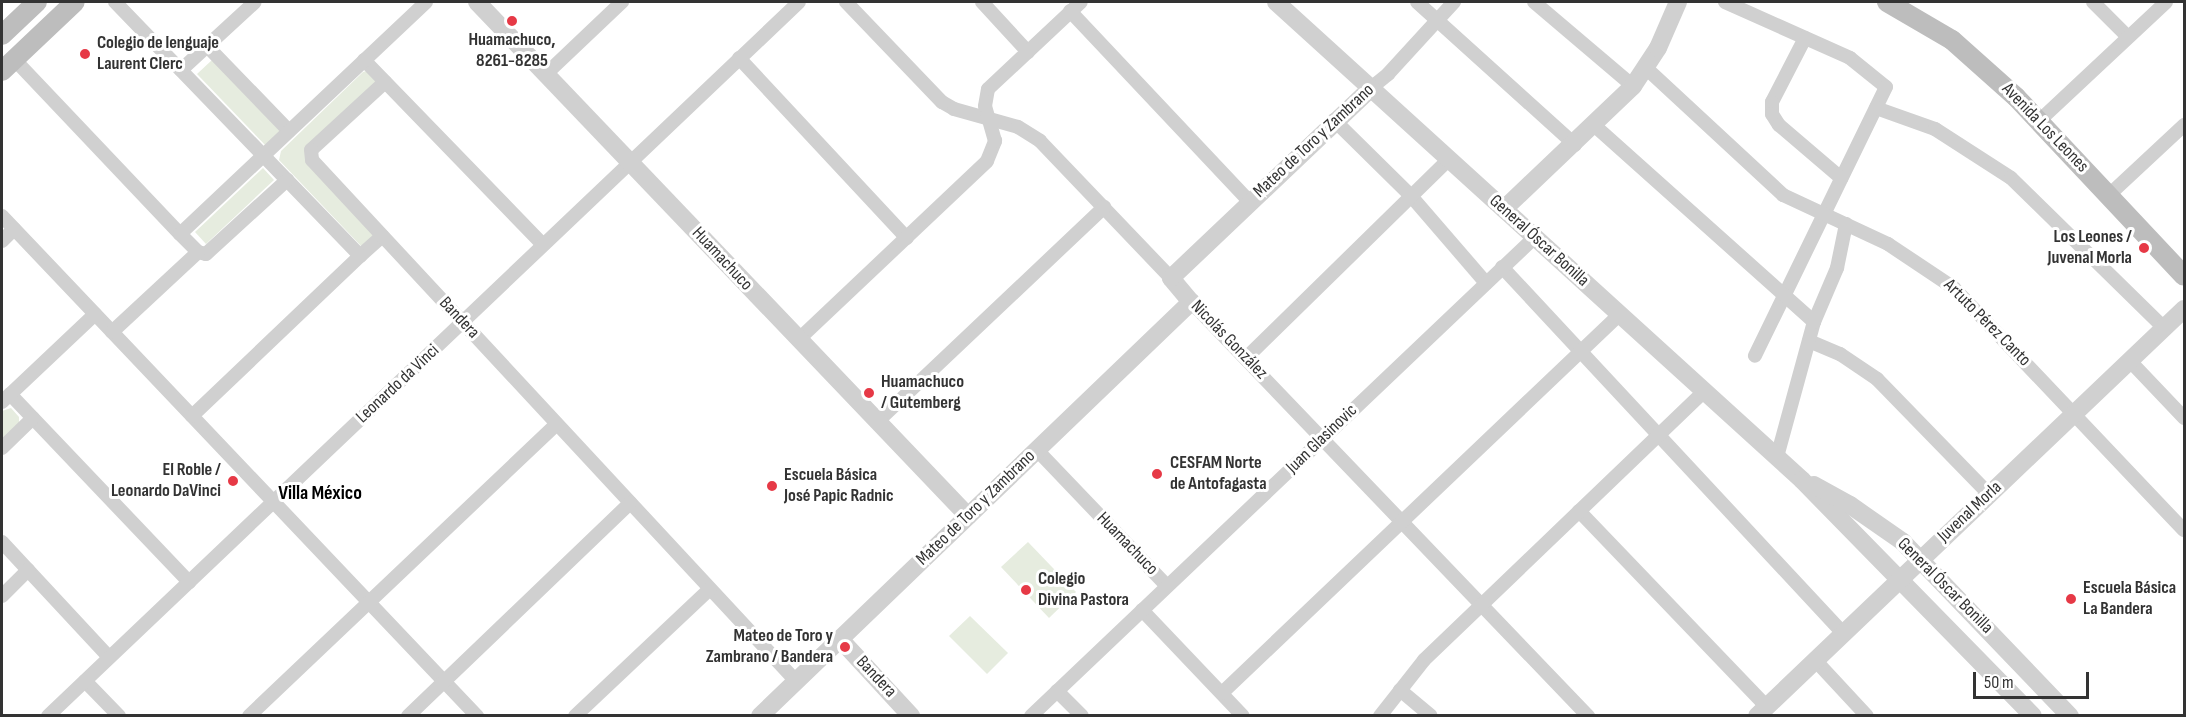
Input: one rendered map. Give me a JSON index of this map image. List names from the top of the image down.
{
  "streets": {
    "main road": ["Avenida Los Leones"],
    "street": [
      "Mateo de Toro y Zambrano",
      "General Óscar Bonilla",
      "Huamachuco",
      "Bandera",
      "Artuto Pérez Canto",
      "Nicolás González",
      "Leonardo da Vinci",
      "Juan Glasinovic",
      "Juvenal Morla"
    ]
  },
  "crossings": [
    ["Mateo de Toro y Zambrano", "General Óscar Bonilla"],
    ["Mateo de Toro y Zambrano", "Huamachuco"],
    ["Mateo de Toro y Zambrano", "Bandera"],
    ["Mateo de Toro y Zambrano", "Nicolás González"],
    ["General Óscar Bonilla", "Juan Glasinovic"],
    ["General Óscar Bonilla", "Juvenal Morla"],
    ["Huamachuco", "Leonardo da Vinci"],
    ["Huamachuco", "Juan Glasinovic"],
    ["Bandera", "Leonardo da Vinci"],
    ["Artuto Pérez Canto", "Juvenal Morla"],
    ["Nicolás González", "Juan Glasinovic"]
  ],
  "districts": ["Villa México"],
  "places": [
    "Huamachuco, 8261-8285",
    "Colegio de lenguaje Laurent Clerc",
    "Los Leones / Juvenal Morla",
    "Huamachuco / Gutemberg",
    "CESFAM Norte de Antofagasta",
    "El Roble / Leonardo DaVinci",
    "Escuela Básica José Papic Radnic",
    "Colegio Divina Pastora",
    "Escuela Básica La Bandera",
    "Mateo de Toro y Zambrano / Bandera"
  ],
  "scale_bar": "50 m"
}
